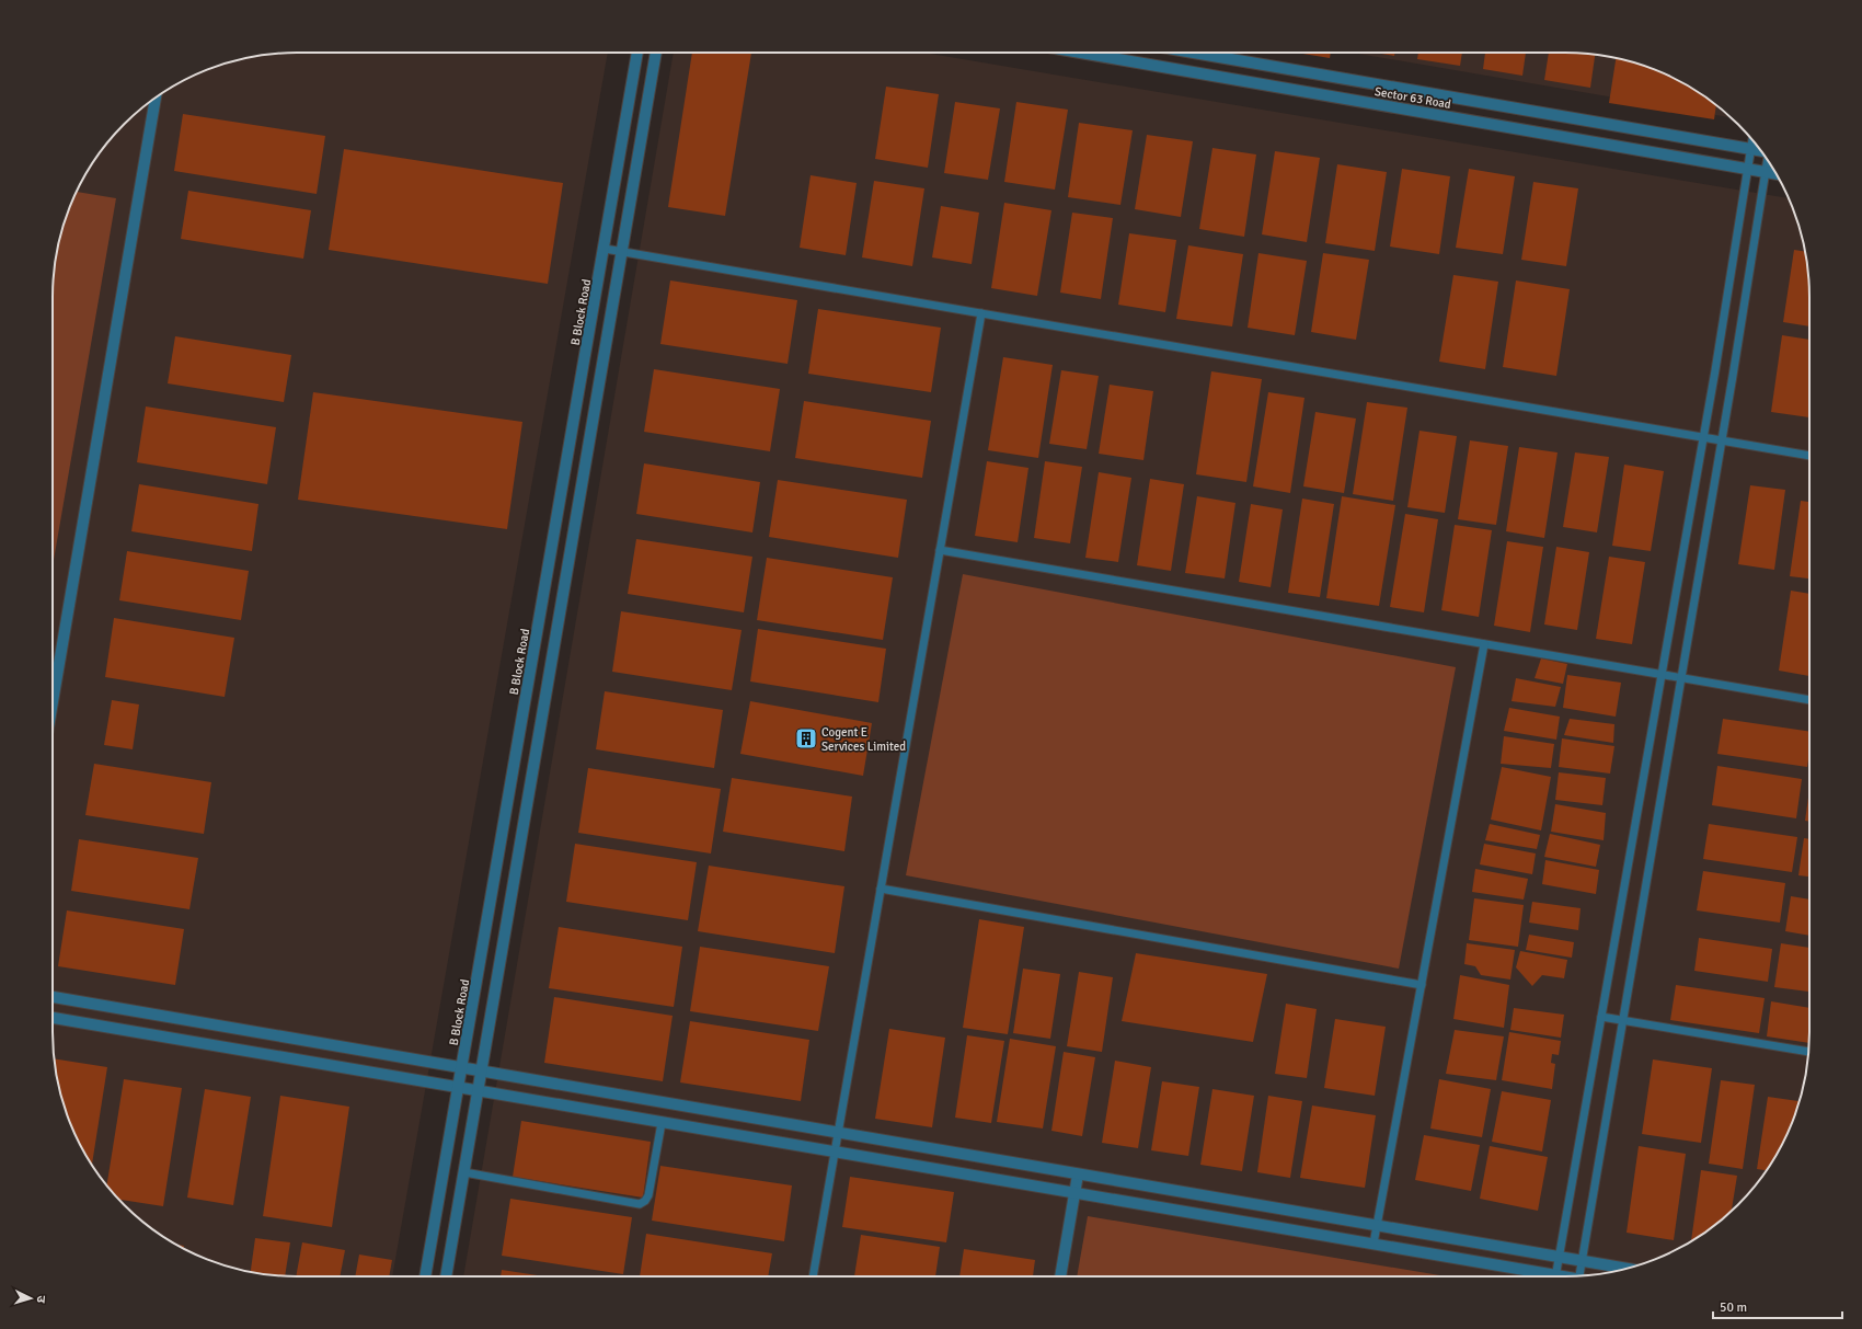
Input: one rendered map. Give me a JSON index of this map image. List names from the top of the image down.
{
  "streets": {
    "street": ["Sector 63 Road", "B Block Road"]
  },
  "places": {
    "building": ["Cogent E Services Limited"]
  },
  "scale_bar": "50 m",
  "north": "right"
}
